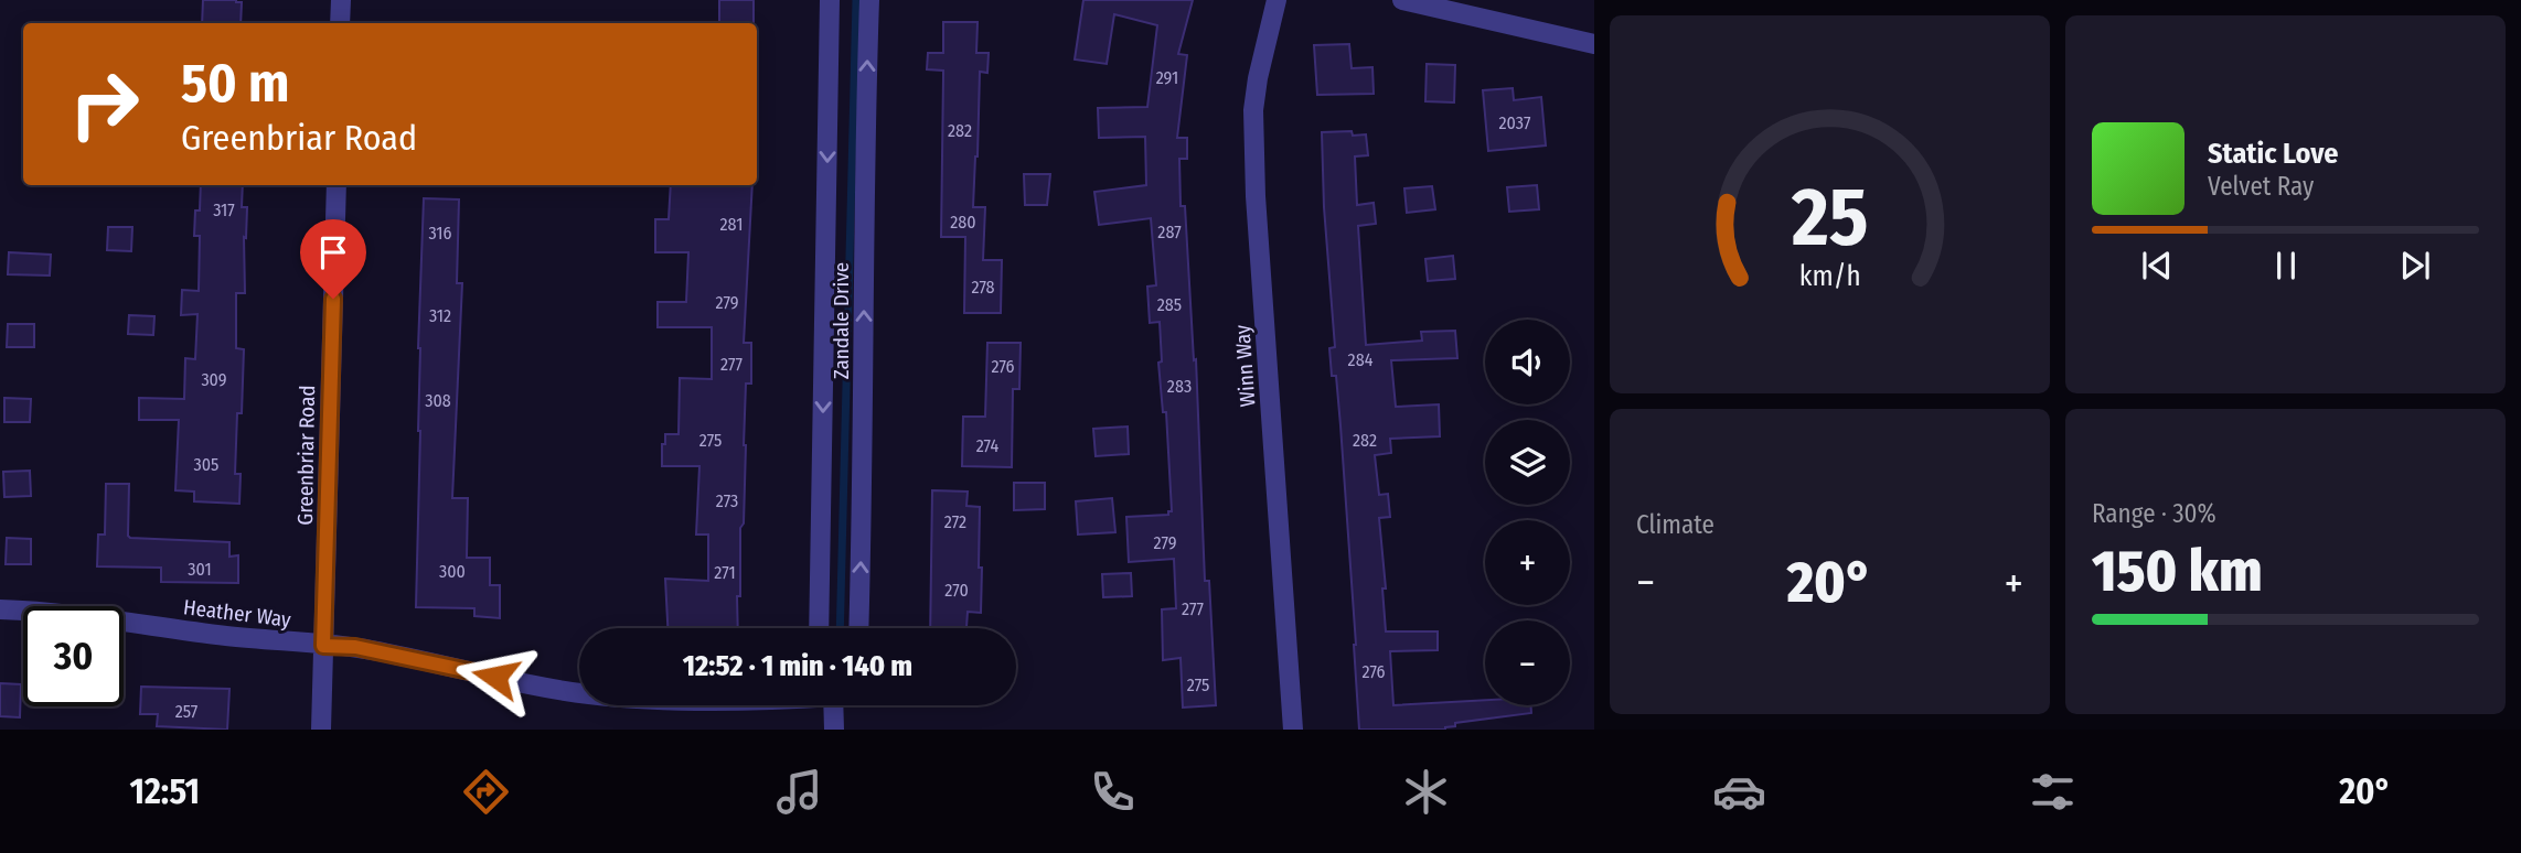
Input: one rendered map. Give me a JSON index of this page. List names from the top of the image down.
{
  "streets": {
    "street": [
      "Zandale Drive",
      "Winn Way",
      "Greenbriar Road",
      "Heather Way"
    ]
  },
  "crossings": [
    ["Greenbriar Road", "Heather Way"]
  ],
  "house_numbers": [
    "291",
    "2037",
    "282",
    "317",
    "280",
    "281",
    "287",
    "316",
    "278",
    "279",
    "285",
    "312",
    "284",
    "277",
    "276",
    "309",
    "283",
    "308",
    "275",
    "282",
    "274",
    "305",
    "273",
    "272",
    "279",
    "301",
    "300",
    "271",
    "270",
    "277",
    "276",
    "275",
    "257"
  ],
  "page": {
    "turn": ["50 m", "Greenbriar Road"],
    "song": ["Static Love", "Velvet Ray"],
    "map_buttons": ["+", "−"],
    "tile": [
      "Climate",
      ["Range · 30%", "150 km"]
    ],
    "heat": ["−", "20°", "+"],
    "limit": "30",
    "trip": "12:52 · 1 min · 140 m",
    "tabs": ["12:51", "20°"],
    "gauge": ["25", "km/h"]
  }
}
